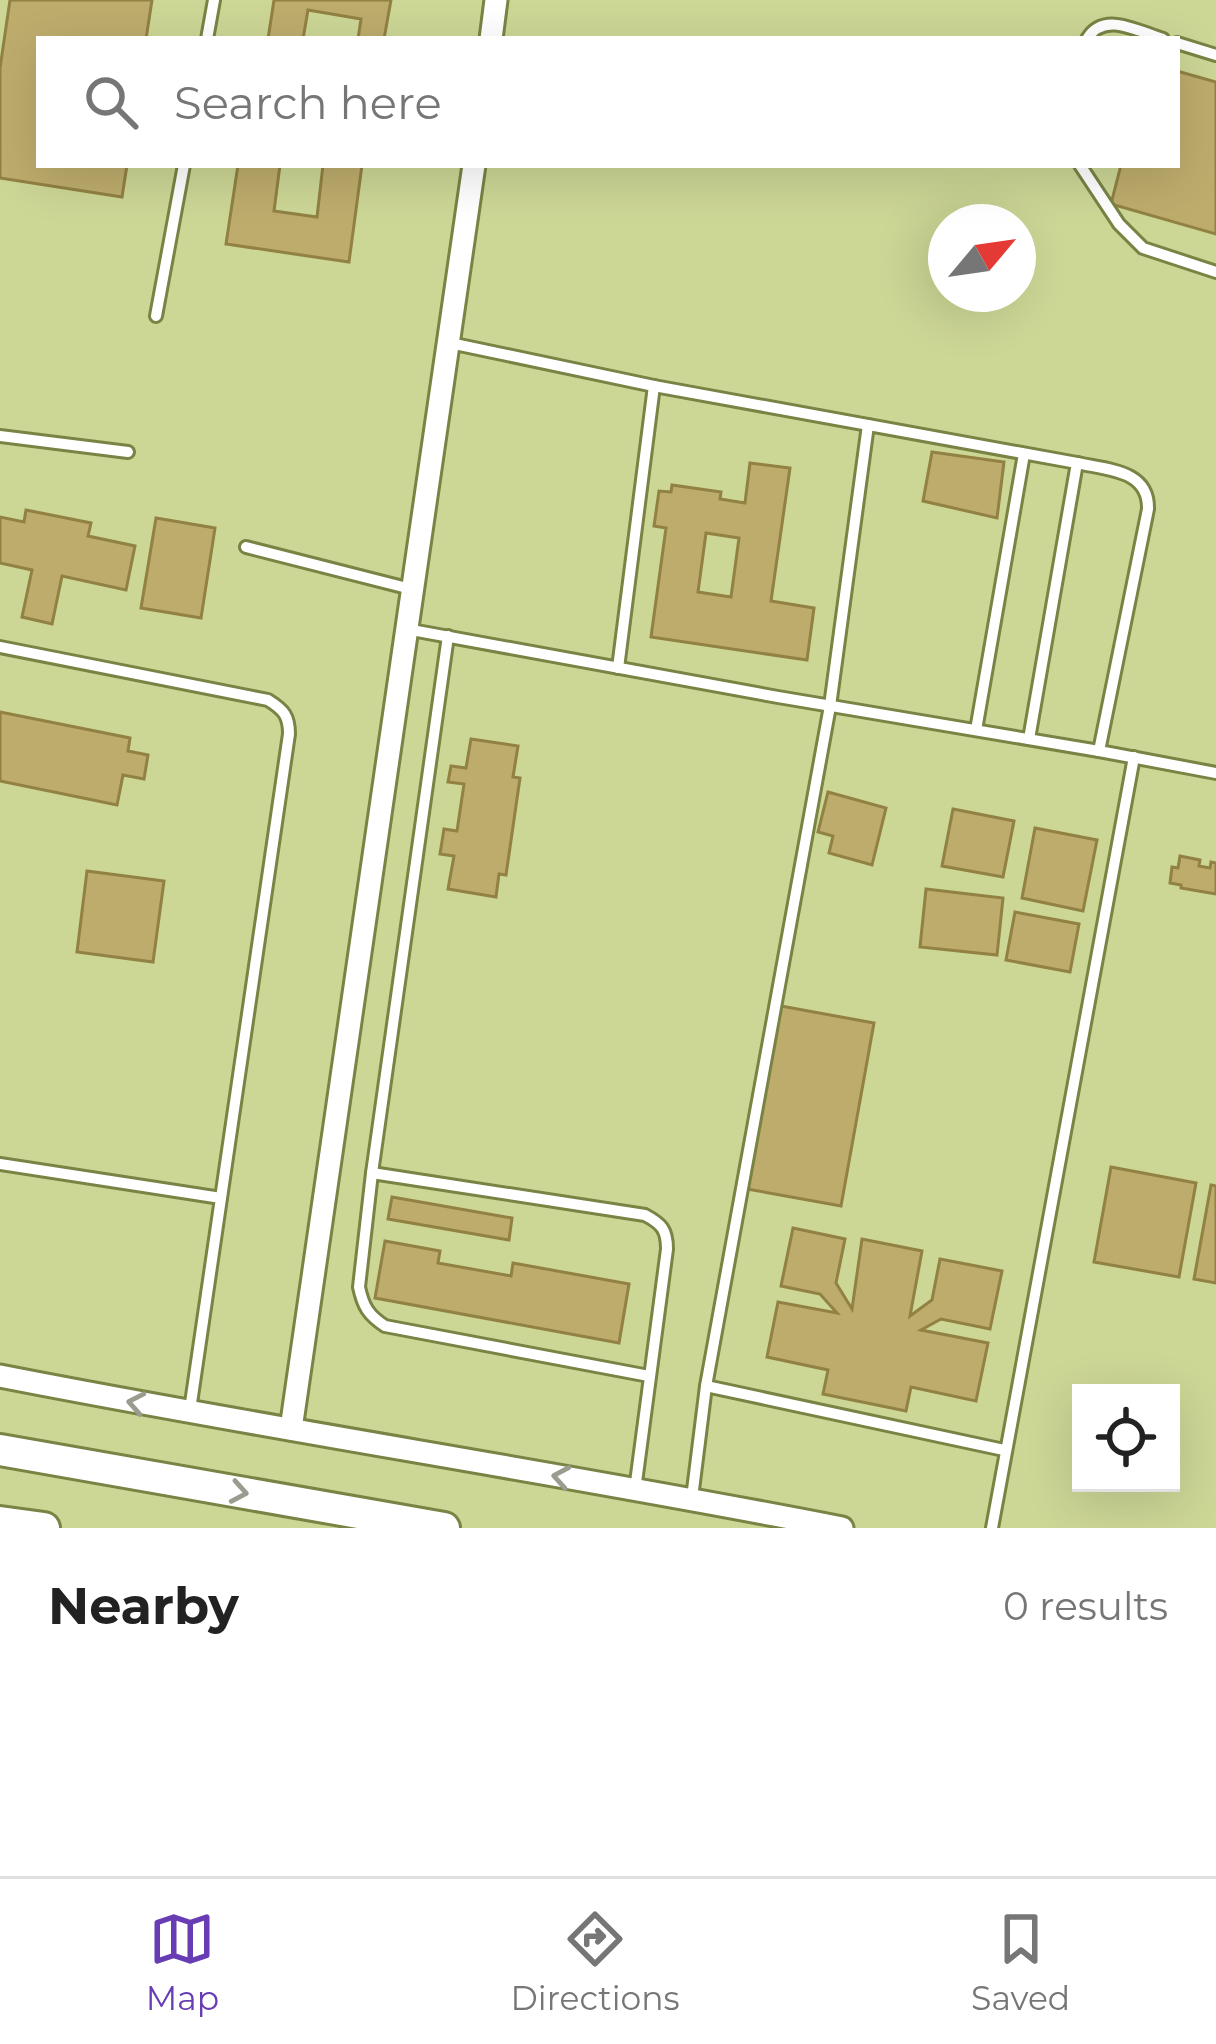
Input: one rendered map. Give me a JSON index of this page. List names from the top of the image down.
{
  "north": "top right",
  "page": {
    "search": "Search here",
    "heading": ["Nearby", "0 results"],
    "nav": ["Map", "Directions", "Saved"]
  }
}
